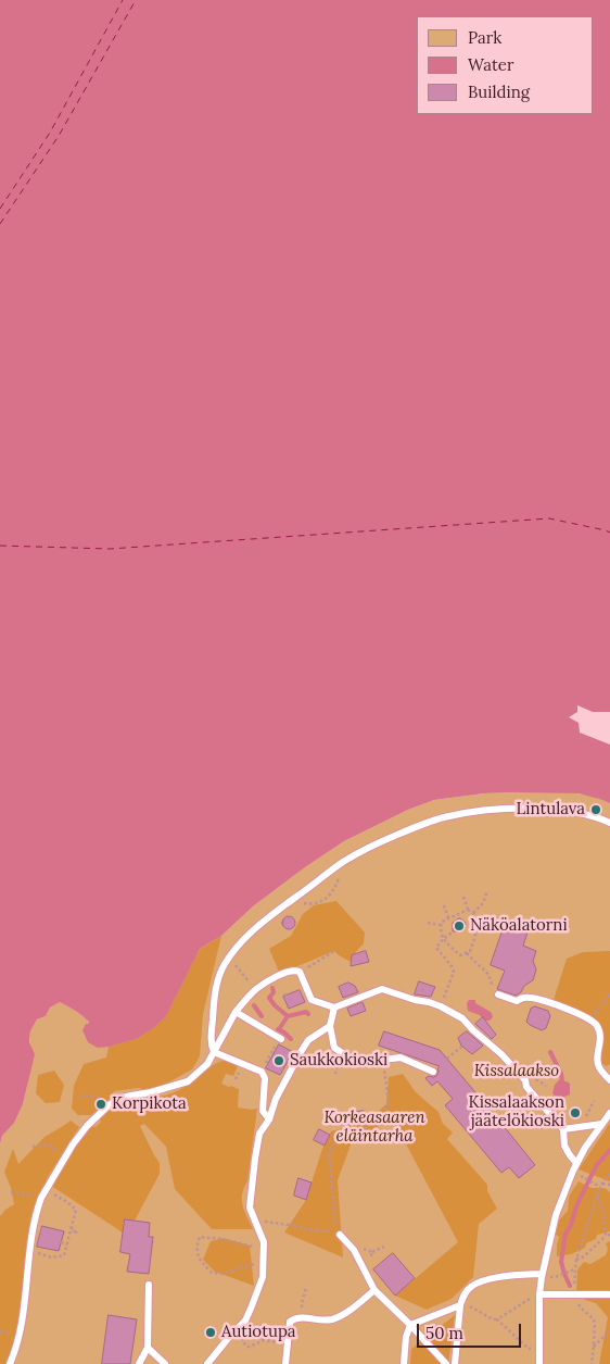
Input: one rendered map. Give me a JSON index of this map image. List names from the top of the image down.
{
  "parks": ["Kissalaakso", "Korkeasaaren eläintarha"],
  "places": [
    "Lintulava",
    "Näköalatorni",
    "Saukkokioski",
    "Korpikota",
    "Kissalaakson jäätelökioski",
    "Autiotupa"
  ],
  "legend": ["Park", "Water", "Building"],
  "scale_bar": "50 m"
}
